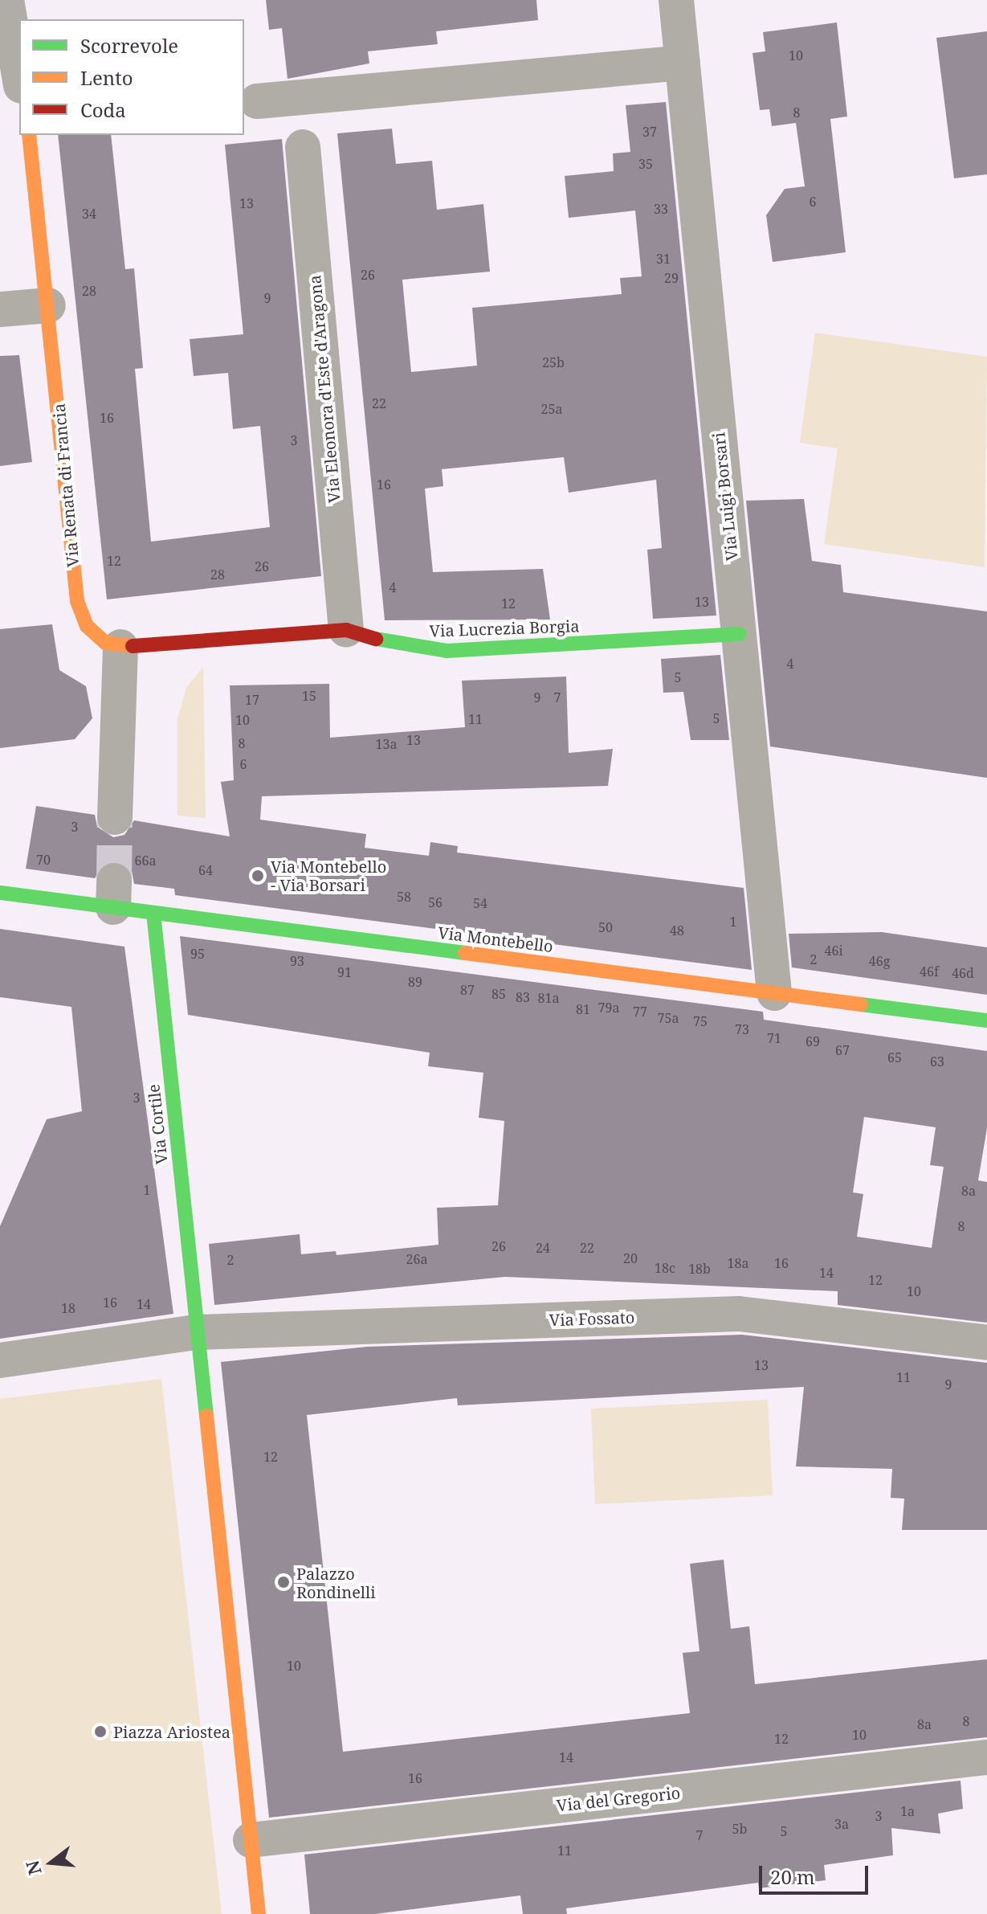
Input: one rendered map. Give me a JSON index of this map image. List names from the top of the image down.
{
  "streets": {
    "street": [
      "Via Eleonora d'Este d'Aragona",
      "Via Renata di Francia",
      "Via Luigi Borsari",
      "Via Lucrezia Borgia",
      "Via Montebello",
      "Via Cortile",
      "Via Fossato",
      "Via del Gregorio"
    ]
  },
  "crossings": [
    ["Via Eleonora d'Este d'Aragona", "Via Lucrezia Borgia"],
    ["Via Renata di Francia", "Via Lucrezia Borgia"],
    ["Via Luigi Borsari", "Via Lucrezia Borgia"],
    ["Via Luigi Borsari", "Via Montebello"],
    ["Via Montebello", "Via Cortile"],
    ["Via Cortile", "Via Fossato"]
  ],
  "places": ["Via Montebello - Via Borsari", "Palazzo Rondinelli", "Piazza Ariostea"],
  "house_numbers": [
    "10",
    "8",
    "37",
    "35",
    "6",
    "13",
    "33",
    "34",
    "31",
    "26",
    "29",
    "28",
    "9",
    "25b",
    "22",
    "25a",
    "16",
    "3",
    "16",
    "12",
    "26",
    "28",
    "4",
    "13",
    "12",
    "4",
    "5",
    "15",
    "9",
    "7",
    "17",
    "5",
    "11",
    "10",
    "13",
    "8",
    "13a",
    "6",
    "3",
    "70",
    "66a",
    "64",
    "58",
    "56",
    "54",
    "1",
    "50",
    "48",
    "46i",
    "95",
    "2",
    "93",
    "46g",
    "46f",
    "91",
    "46d",
    "89",
    "87",
    "85",
    "83",
    "81a",
    "79a",
    "81",
    "77",
    "75a",
    "75",
    "73",
    "71",
    "69",
    "67",
    "65",
    "63",
    "3",
    "1",
    "8a",
    "8",
    "26",
    "24",
    "22",
    "20",
    "26a",
    "2",
    "18a",
    "16",
    "18c",
    "18b",
    "14",
    "12",
    "10",
    "16",
    "14",
    "18",
    "13",
    "11",
    "9",
    "12",
    "10",
    "8",
    "8a",
    "10",
    "12",
    "14",
    "16",
    "1a",
    "3",
    "3a",
    "5b",
    "5",
    "7",
    "11"
  ],
  "legend": ["Scorrevole", "Lento", "Coda"],
  "scale_bar": "20 m",
  "north": "left"
}
